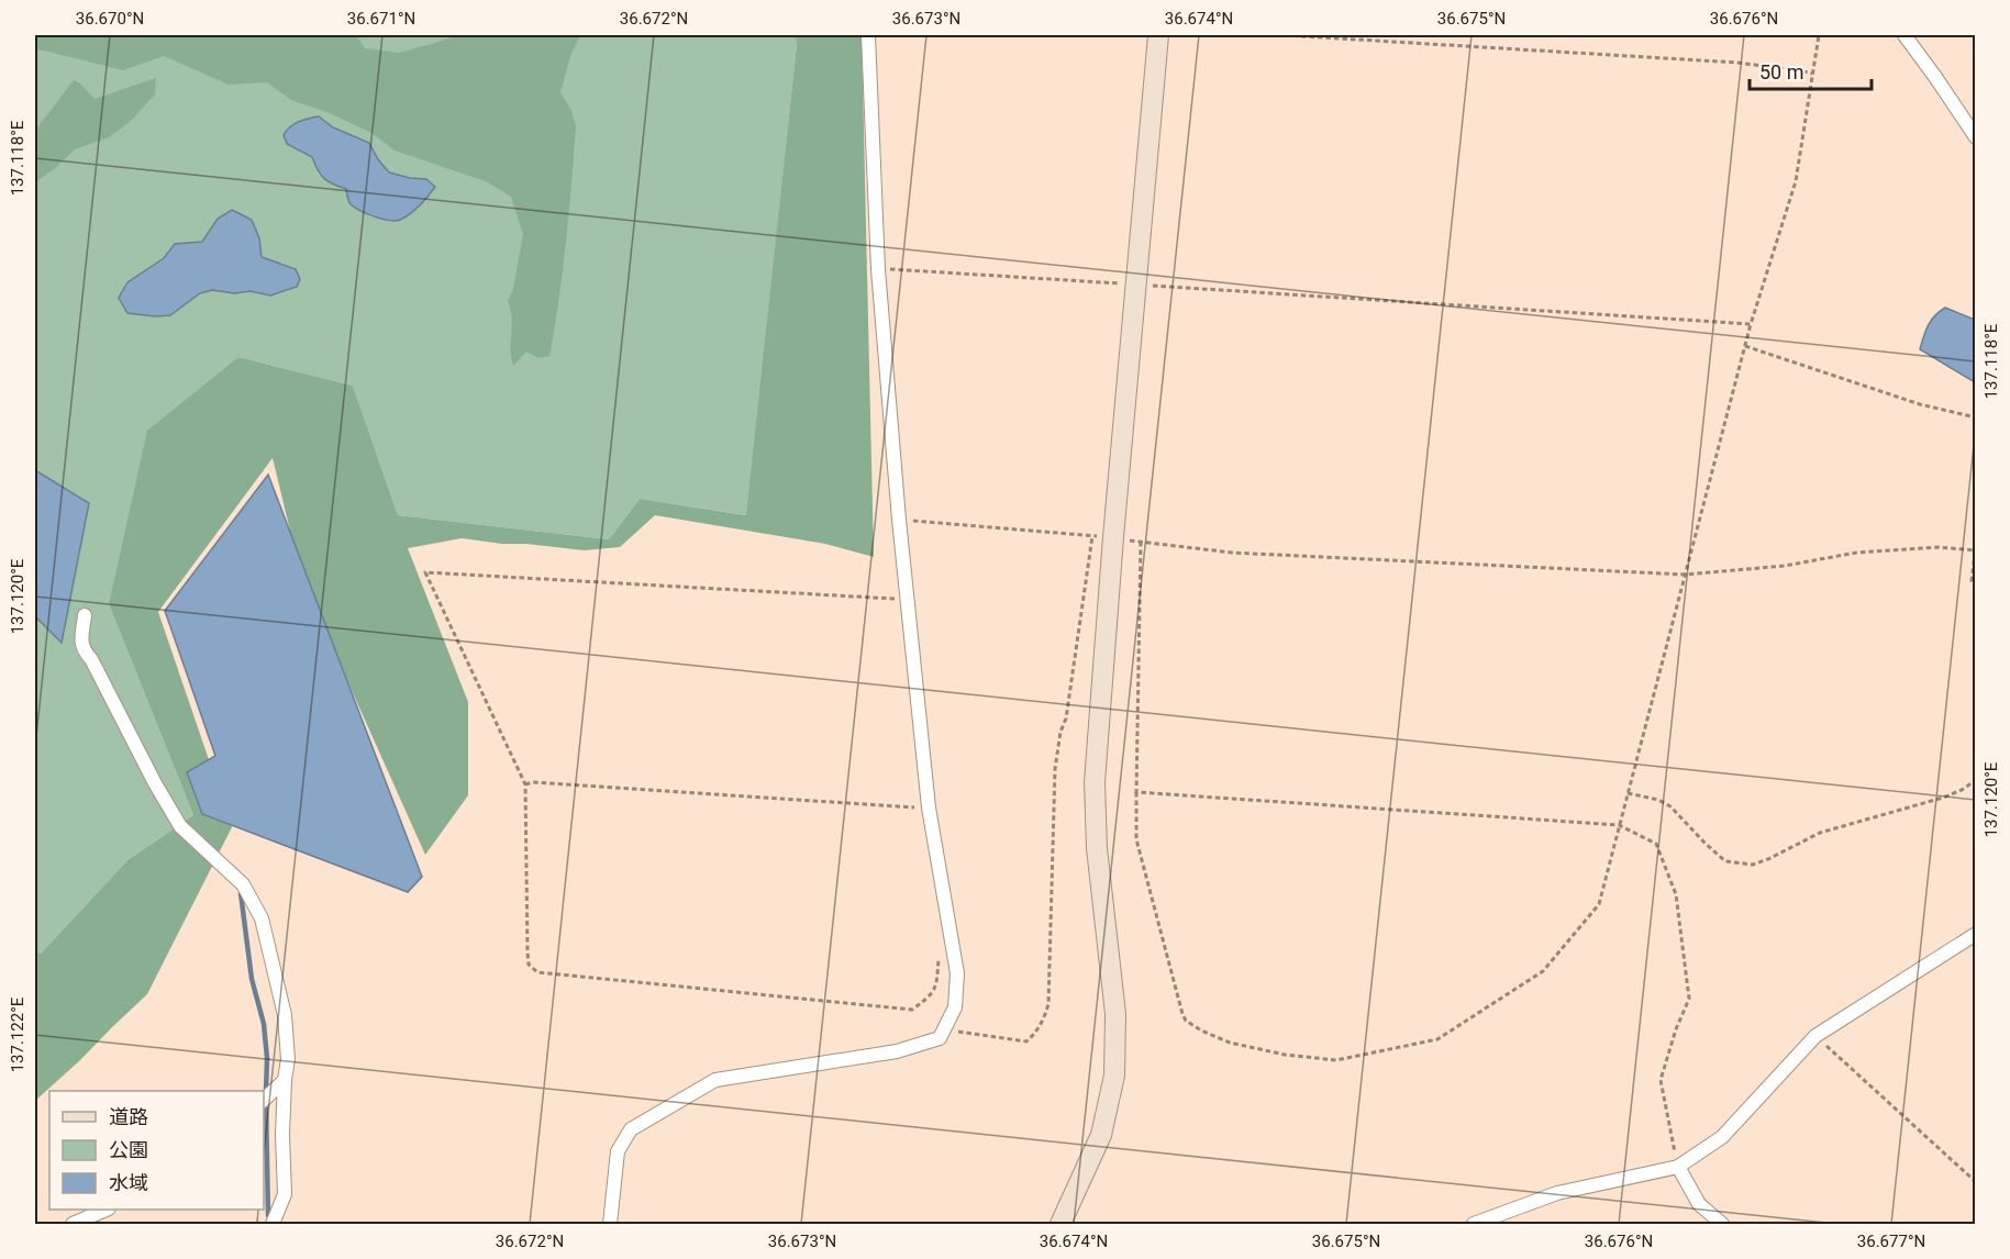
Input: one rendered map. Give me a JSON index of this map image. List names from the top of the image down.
{
  "legend": ["道路", "公園", "水域"],
  "scale_bar": "50 m",
  "coordinates": [
    "36.670°N",
    "36.671°N",
    "36.672°N",
    "36.673°N",
    "36.674°N",
    "36.675°N",
    "36.676°N",
    "137.118°E",
    "137.120°E",
    "137.122°E",
    "36.677°N"
  ]
}
